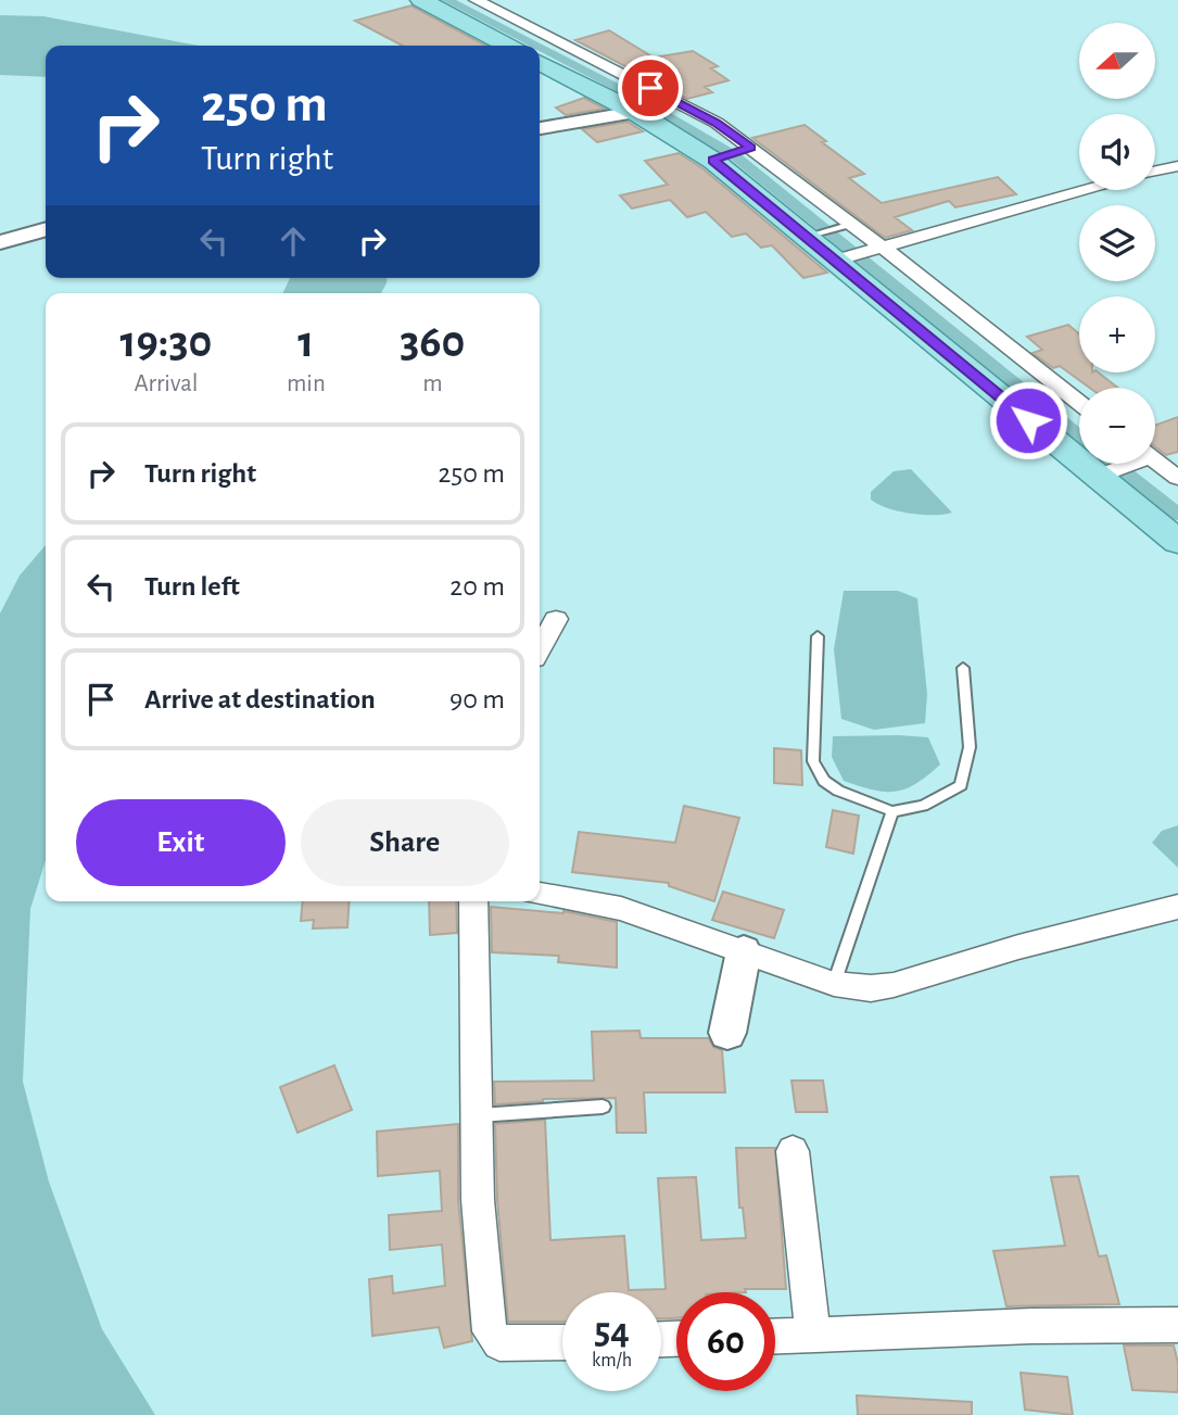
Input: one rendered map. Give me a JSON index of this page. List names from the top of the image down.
{
  "north": "left",
  "page": {
    "map_buttons": ["+", "−"],
    "turn": ["250 m", "Turn right"],
    "eta": [
      "19:30",
      "Arrival",
      "1",
      "min",
      "360",
      "m"
    ],
    "list": [
      {
        "name": "Turn right",
        "value": "250 m"
      },
      {
        "name": "Turn left",
        "value": "20 m"
      },
      {
        "name": "Arrive at destination",
        "value": "90 m"
      }
    ],
    "buttons": ["Exit", "Share"],
    "speed": "54 km/h",
    "limit": "60"
  }
}
